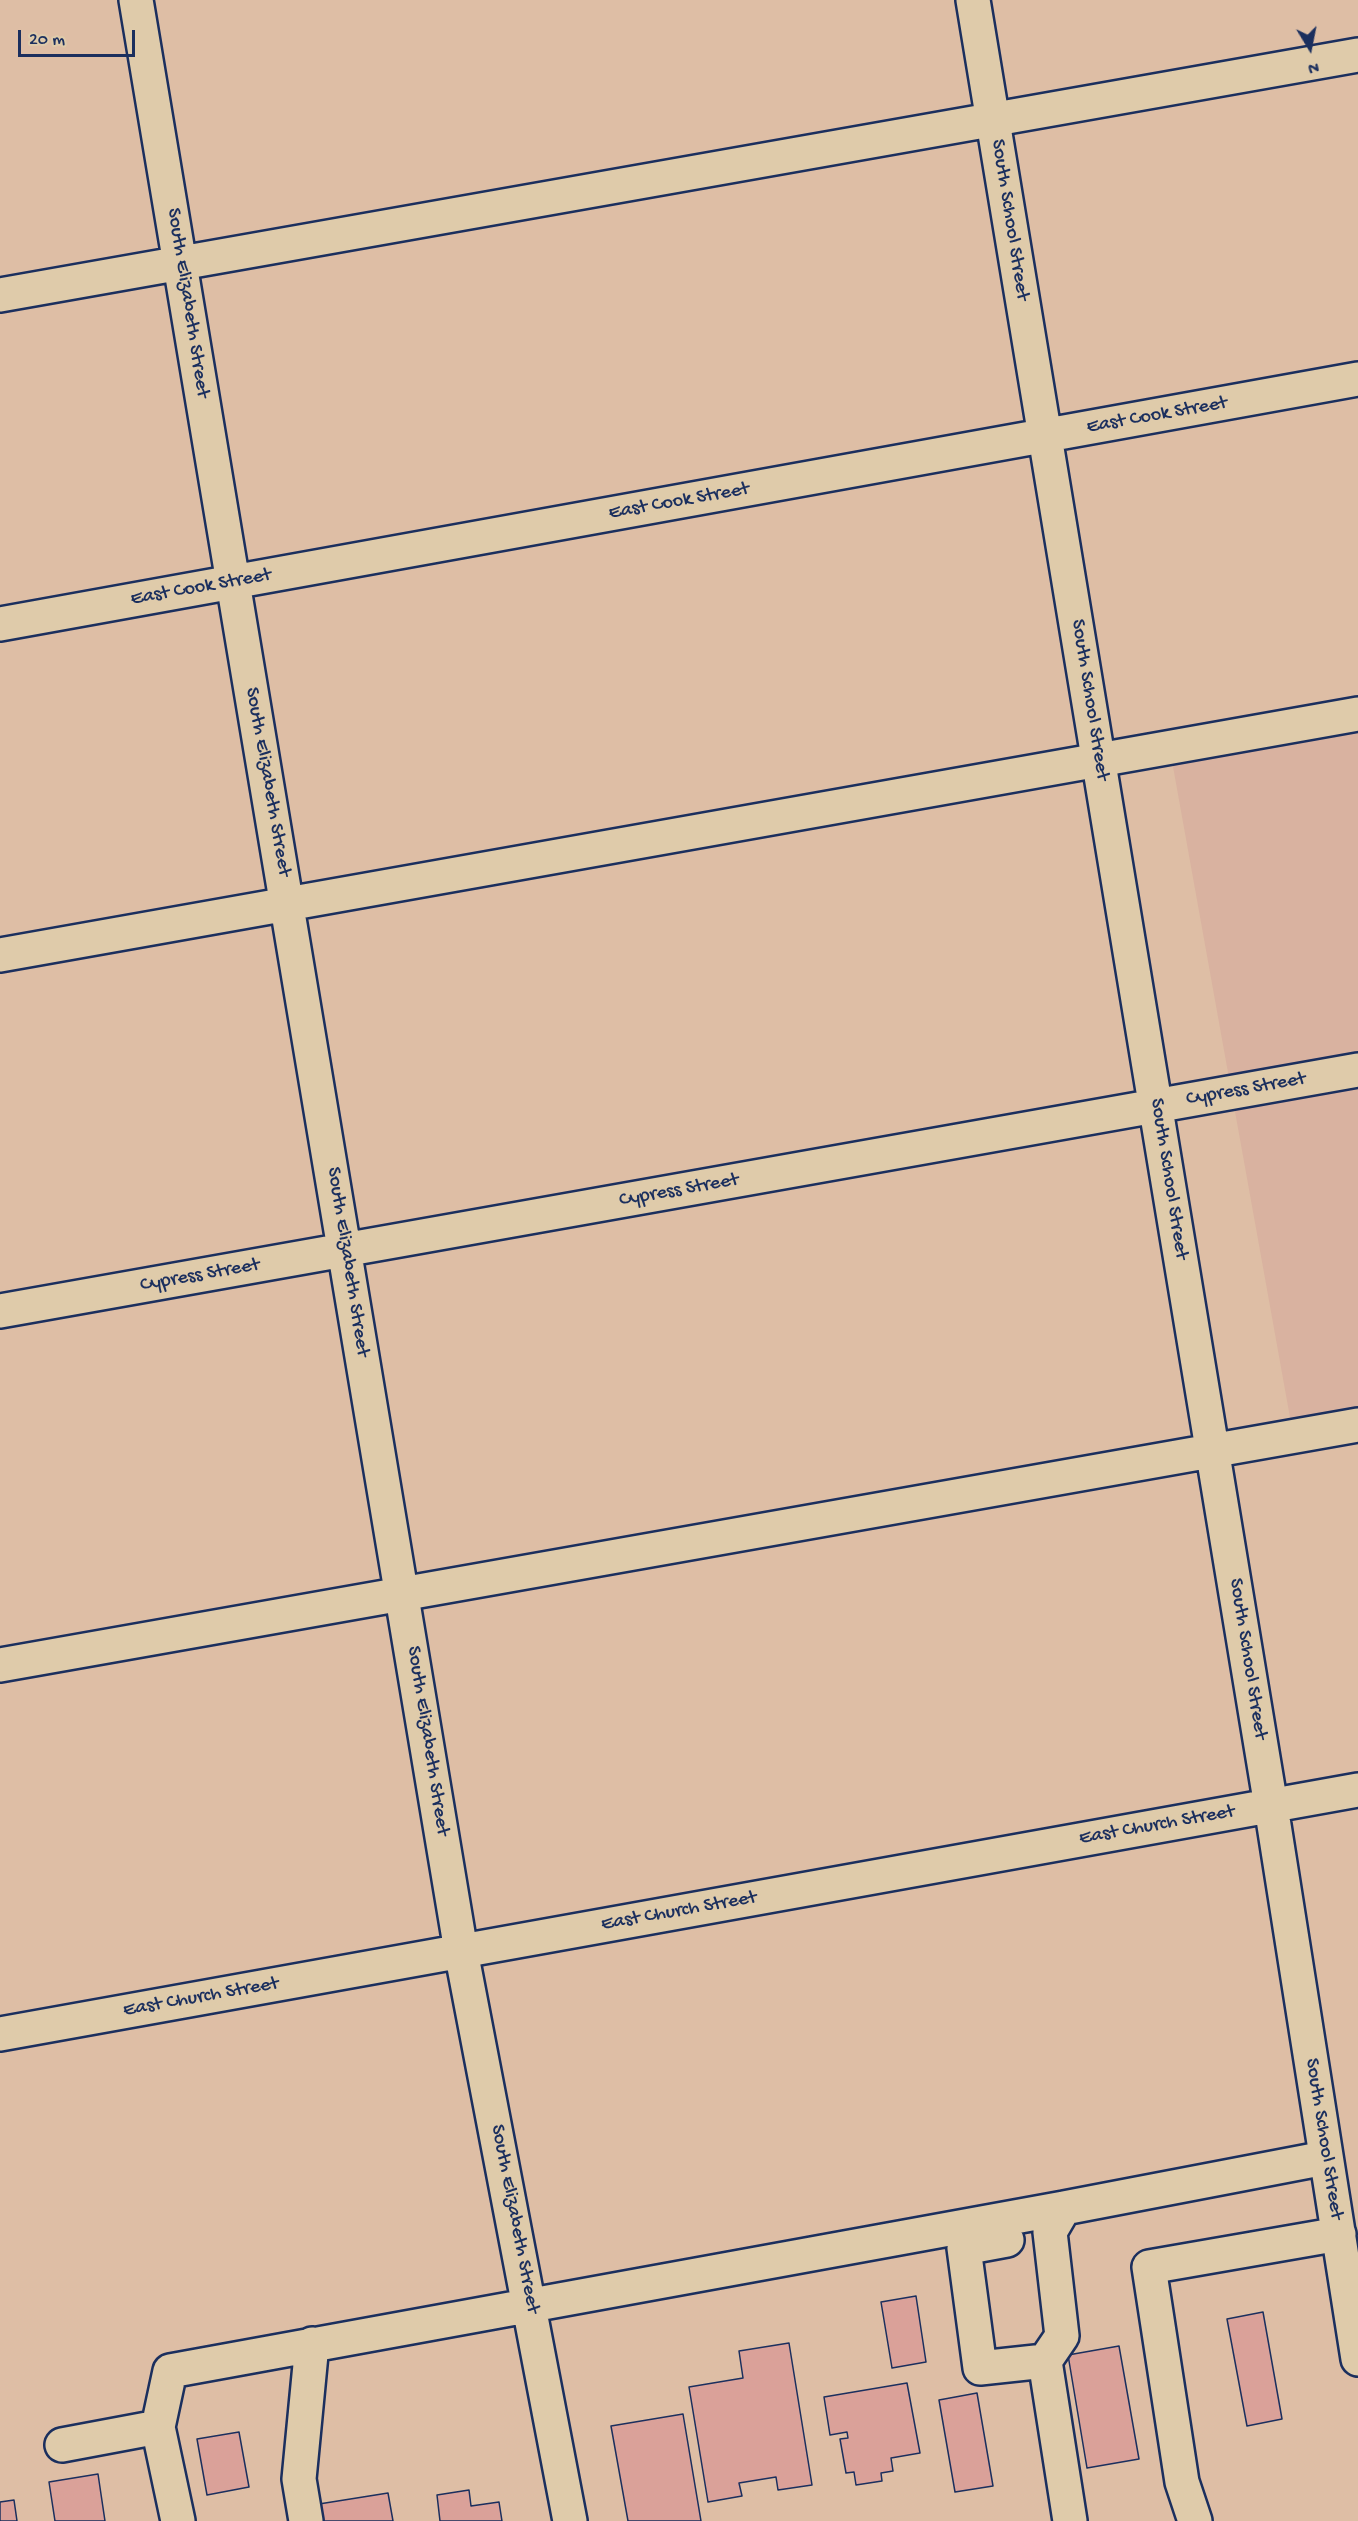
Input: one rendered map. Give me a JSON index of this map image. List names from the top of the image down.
{
  "streets": {
    "street": [
      "South School Street",
      "South Elizabeth Street",
      "East Cook Street",
      "Cypress Street",
      "East Church Street"
    ]
  },
  "crossings": [
    ["South School Street", "East Cook Street"],
    ["South School Street", "Cypress Street"],
    ["South School Street", "East Church Street"],
    ["South Elizabeth Street", "East Cook Street"],
    ["South Elizabeth Street", "Cypress Street"],
    ["South Elizabeth Street", "East Church Street"]
  ],
  "scale_bar": "20 m",
  "north": "bottom"
}
